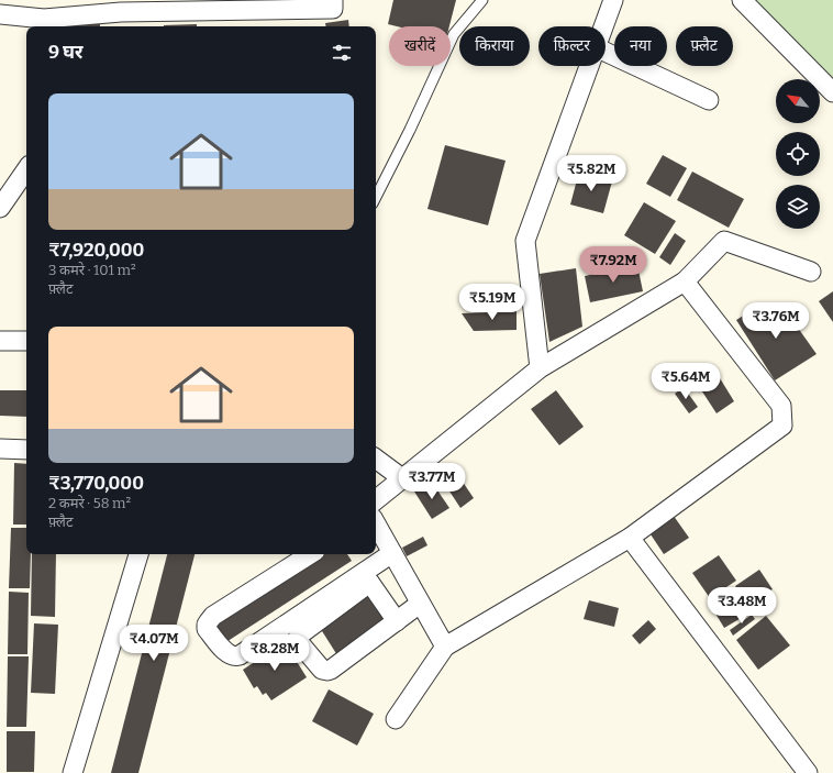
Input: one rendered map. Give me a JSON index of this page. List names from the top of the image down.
{
  "north": "top left",
  "page": {
    "chip": [
      "खरीदें",
      "किराया",
      "फ़िल्टर",
      "नया",
      "फ़्लैट"
    ],
    "heading": "9 घर",
    "list": [
      {
        "name": "₹7,920,000",
        "note": "3 कमरे · 101 m² · फ़्लैट"
      },
      {
        "name": "₹3,770,000",
        "note": "2 कमरे · 58 m² · फ़्लैट"
      }
    ],
    "price": [
      "₹5.82M",
      "₹7.92M",
      "₹5.19M",
      "₹3.76M",
      "₹5.64M",
      "₹3.77M",
      "₹3.48M",
      "₹4.07M",
      "₹8.28M"
    ]
  }
}
